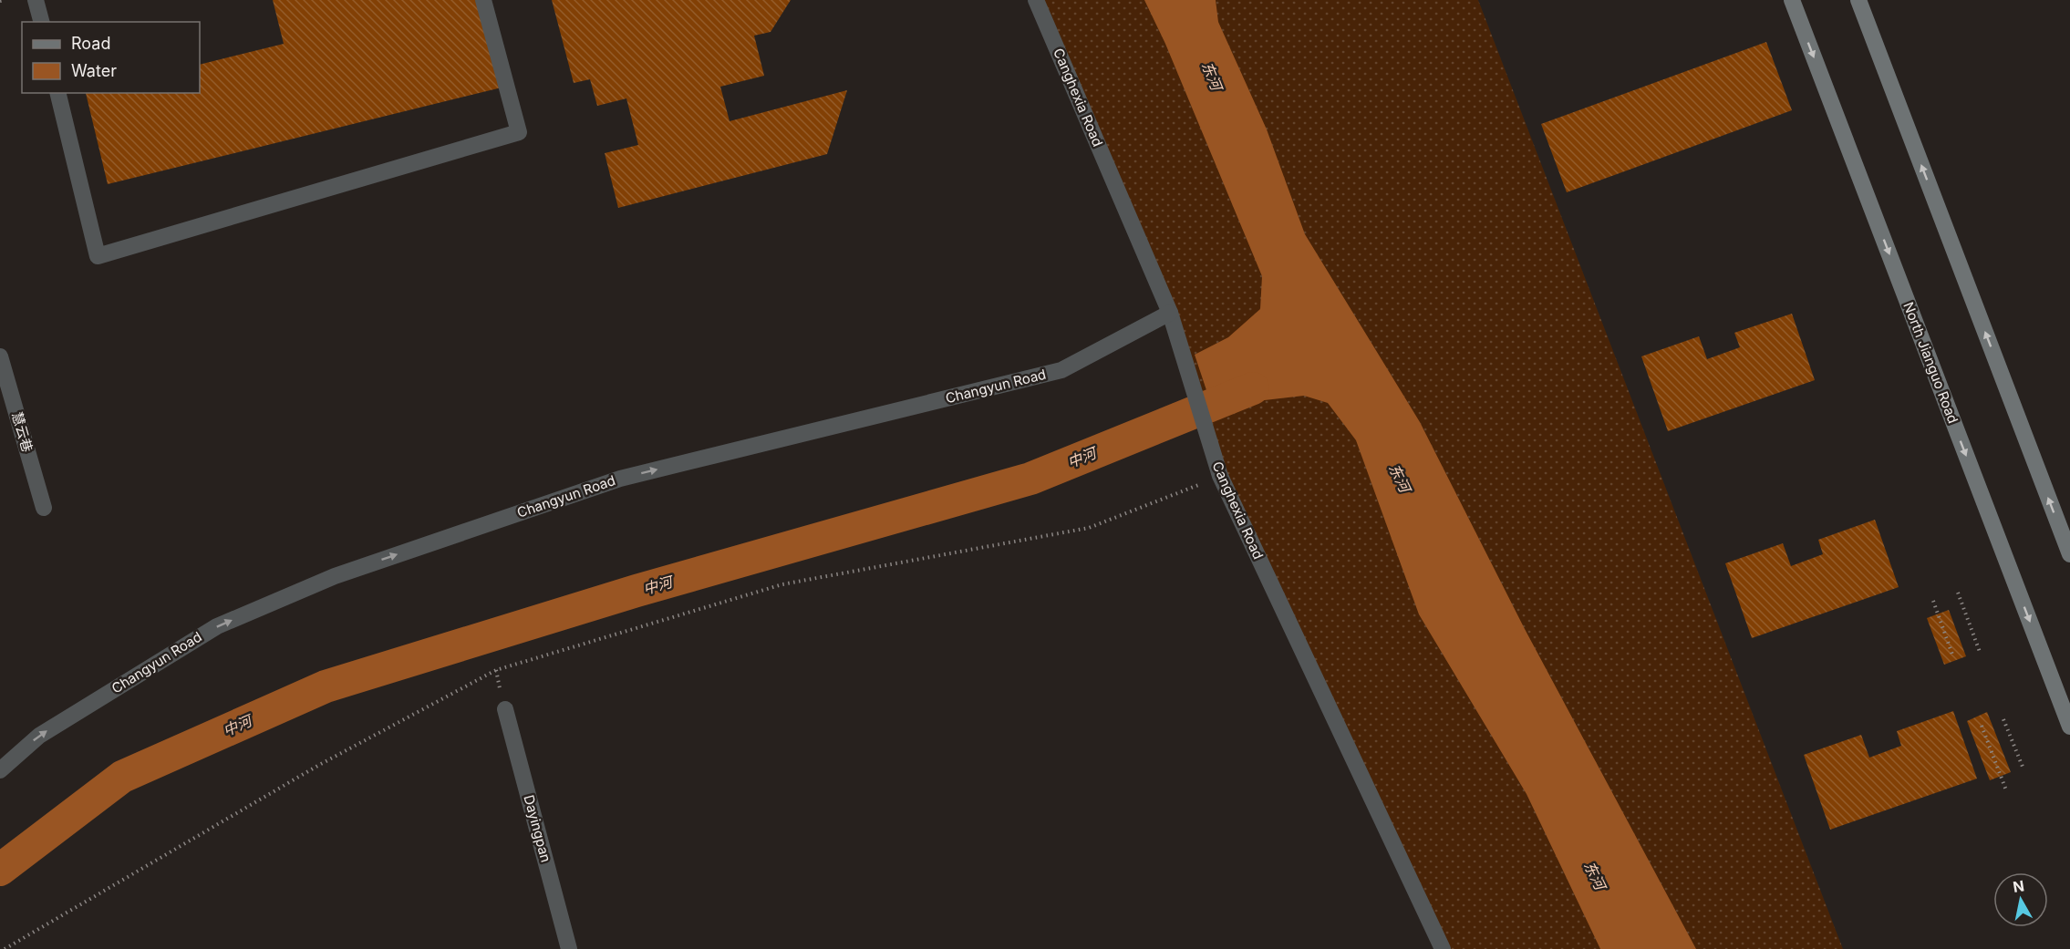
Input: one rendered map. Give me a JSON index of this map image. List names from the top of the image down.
{
  "streets": {
    "main road": ["North Jianguo Road"],
    "street": [
      "Canghexia Road",
      "Changyun Road",
      "慧云巷",
      "Dayingpan"
    ]
  },
  "crossings": [
    ["Canghexia Road", "Changyun Road"]
  ],
  "one_way": ["Changyun Road"],
  "water": ["东河", "中河"],
  "legend": ["Road", "Water"],
  "north": "top"
}
